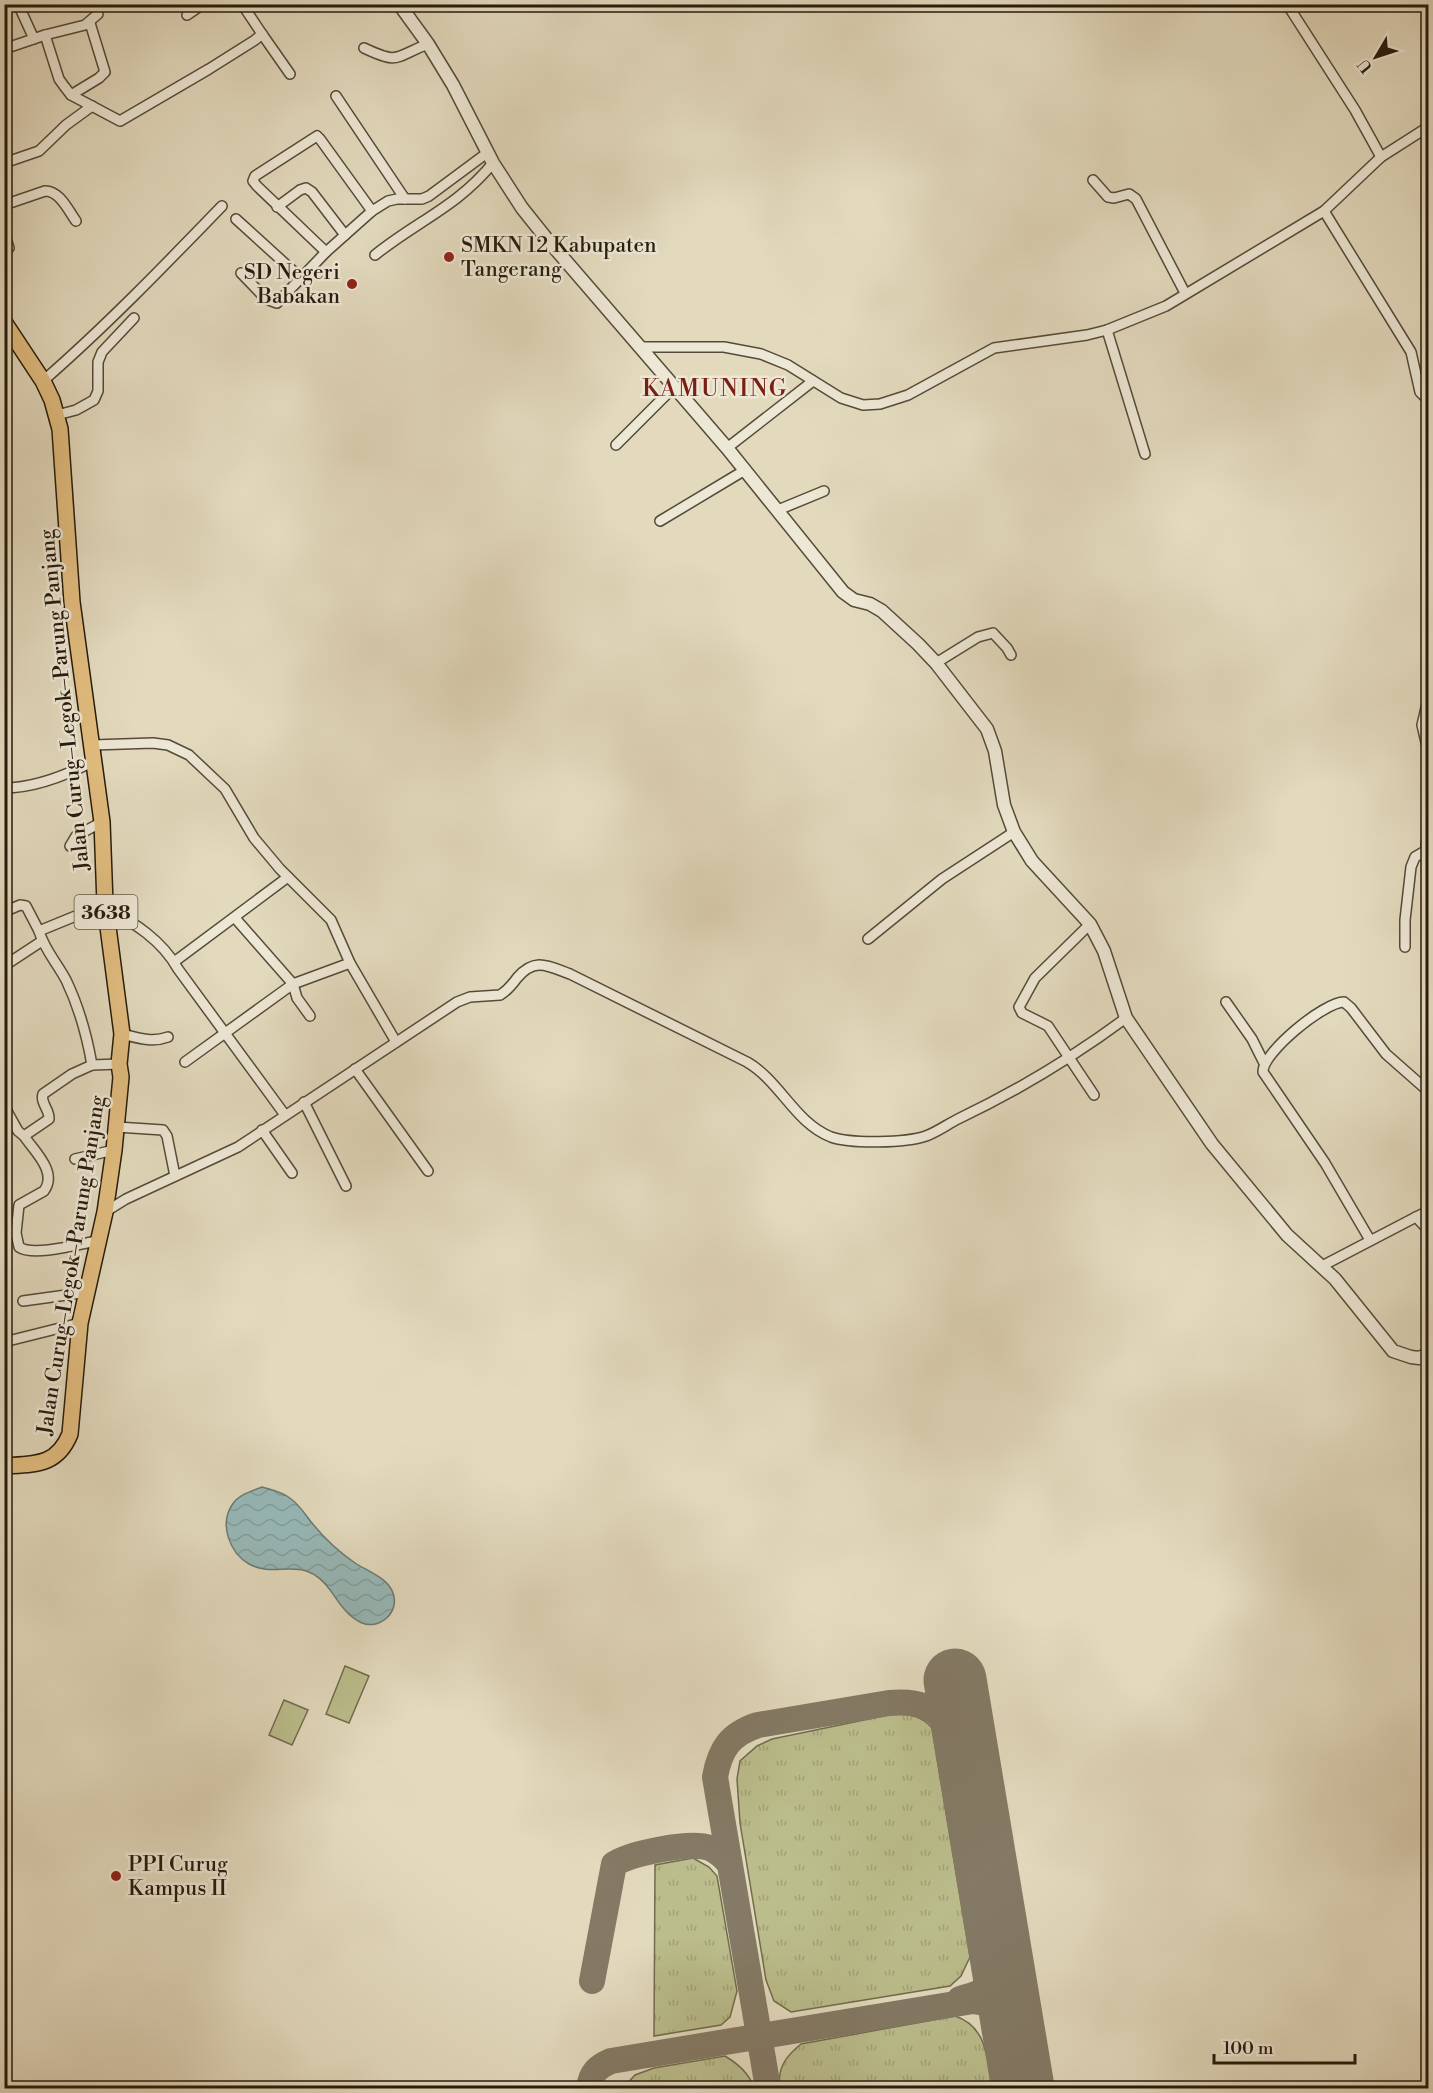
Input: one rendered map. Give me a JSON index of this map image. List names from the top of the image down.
{
  "streets": {
    "main road": ["Jalan Curug–Legok–Parung Panjang", "3638"]
  },
  "districts": ["KAMUNING"],
  "places": ["SMKN 12 Kabupaten Tangerang", "SD Negeri Babakan", "PPI Curug Kampus II"],
  "scale_bar": "100 m",
  "north": "bottom left"
}
